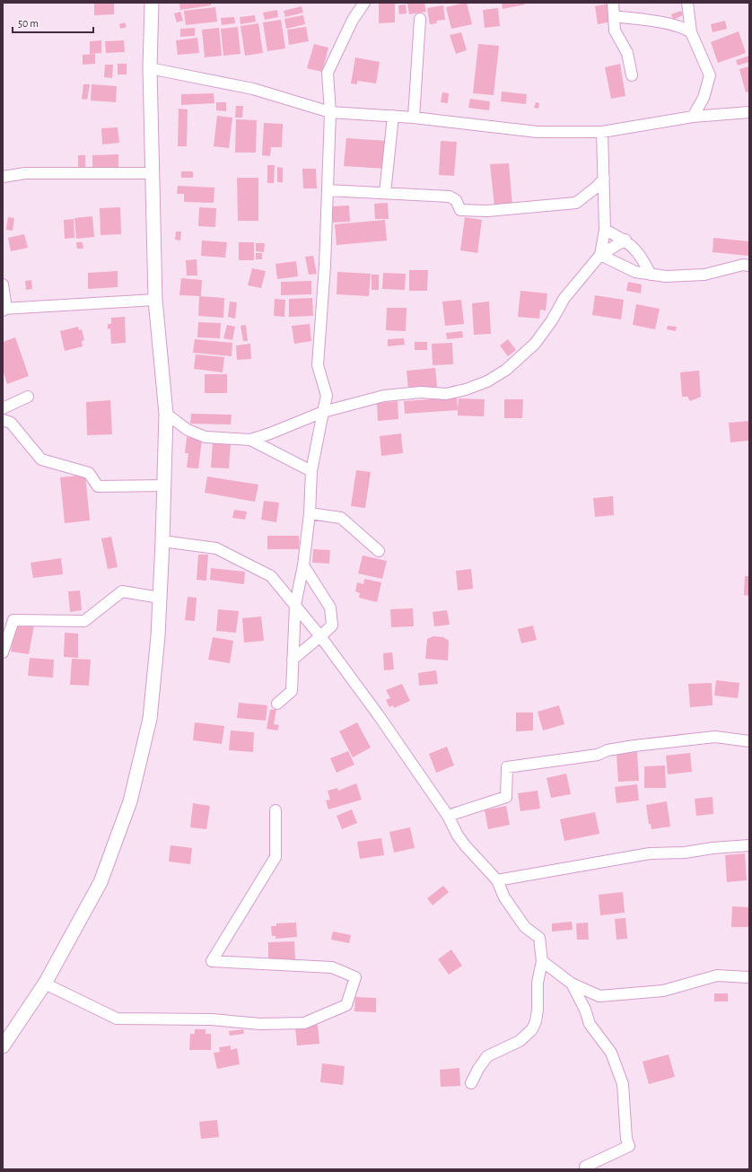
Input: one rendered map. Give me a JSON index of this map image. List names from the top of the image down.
{
  "scale_bar": "50 m"
}
